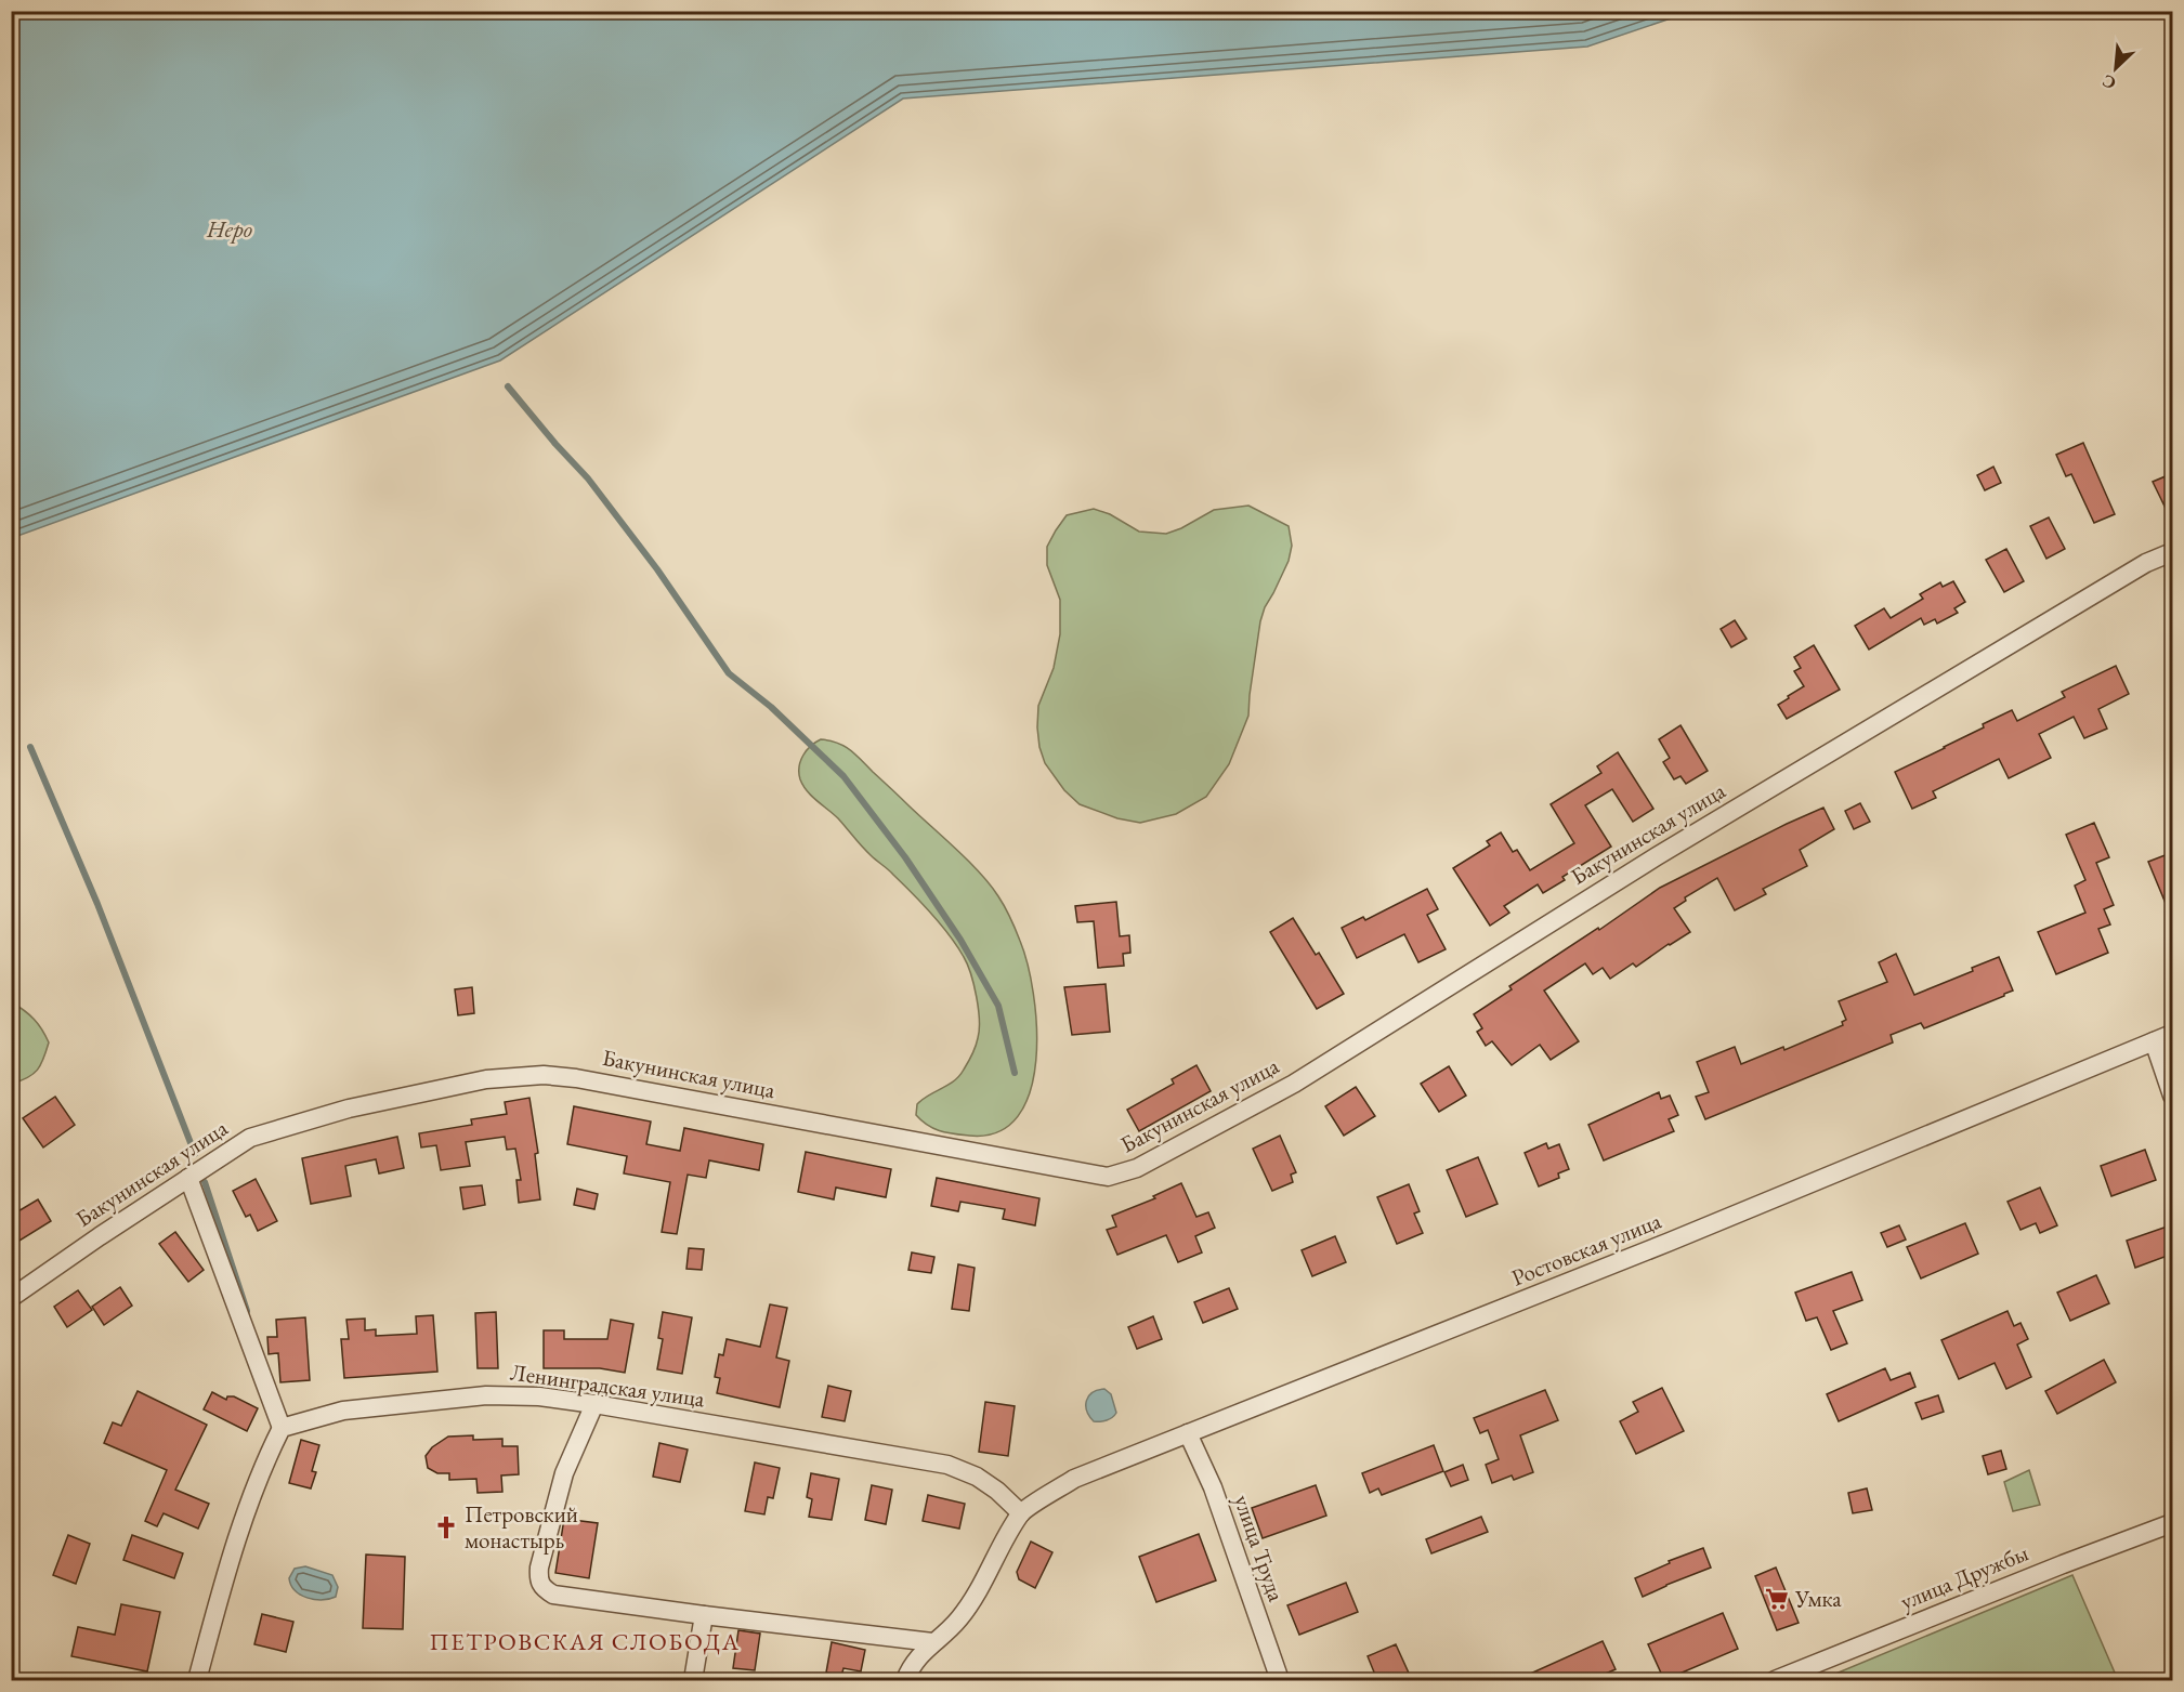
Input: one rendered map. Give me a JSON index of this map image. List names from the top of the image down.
{
  "streets": {
    "street": [
      "Бакунинская улица",
      "Ростовская улица",
      "Ленинградская улица",
      "улица Труда",
      "улица Дружбы"
    ]
  },
  "crossings": [
    ["Ростовская улица", "Ленинградская улица"],
    ["Ростовская улица", "улица Труда"]
  ],
  "districts": ["ПЕТРОВСКАЯ СЛОБОДА"],
  "water": ["Неро"],
  "places": {
    "church": ["Петровский монастырь"],
    "supermarket": ["Умка"]
  },
  "north": "bottom left"
}
